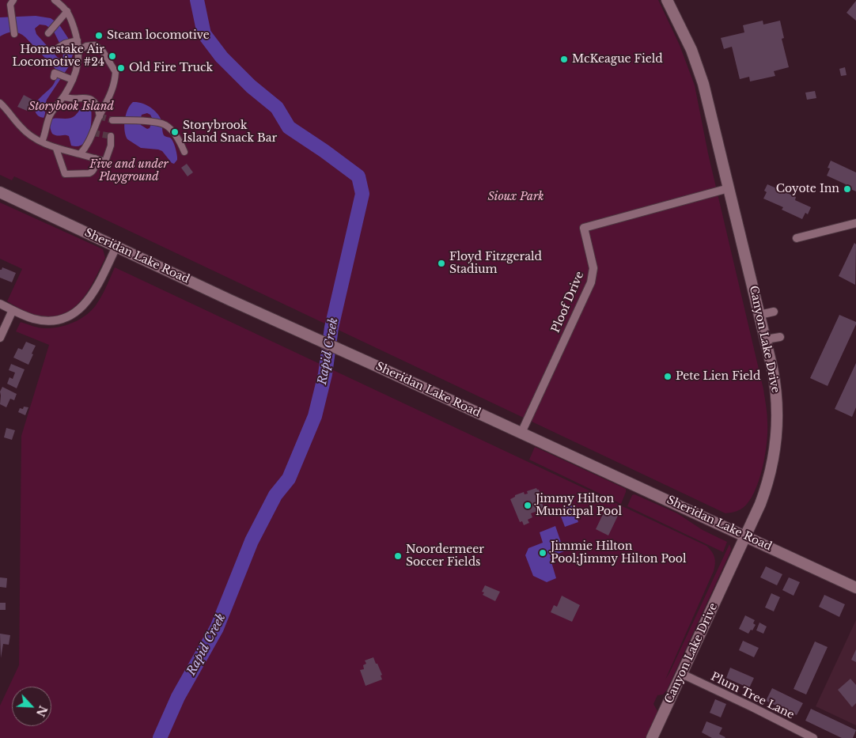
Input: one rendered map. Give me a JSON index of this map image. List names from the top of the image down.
{
  "streets": {
    "street": [
      "Sheridan Lake Road",
      "Ploof Drive",
      "Canyon Lake Drive",
      "Plum Tree Lane"
    ]
  },
  "crossings": [
    ["Sheridan Lake Road", "Ploof Drive"],
    ["Sheridan Lake Road", "Canyon Lake Drive"],
    ["Ploof Drive", "Canyon Lake Drive"],
    ["Canyon Lake Drive", "Plum Tree Lane"]
  ],
  "water": ["Rapid Creek"],
  "parks": ["Storybook Island", "Five and under Playground", "Sioux Park"],
  "places": [
    "Steam locomotive",
    "Homestake Air Locomotive #24",
    "McKeague Field",
    "Old Fire Truck",
    "Storybrook Island Snack Bar",
    "Coyote Inn",
    "Floyd Fitzgerald Stadium",
    "Pete Lien Field",
    "Jimmy Hilton Municipal Pool",
    "Jimmie Hilton Pool;Jimmy Hilton Pool",
    "Noordermeer Soccer Fields"
  ],
  "north": "bottom right"
}
